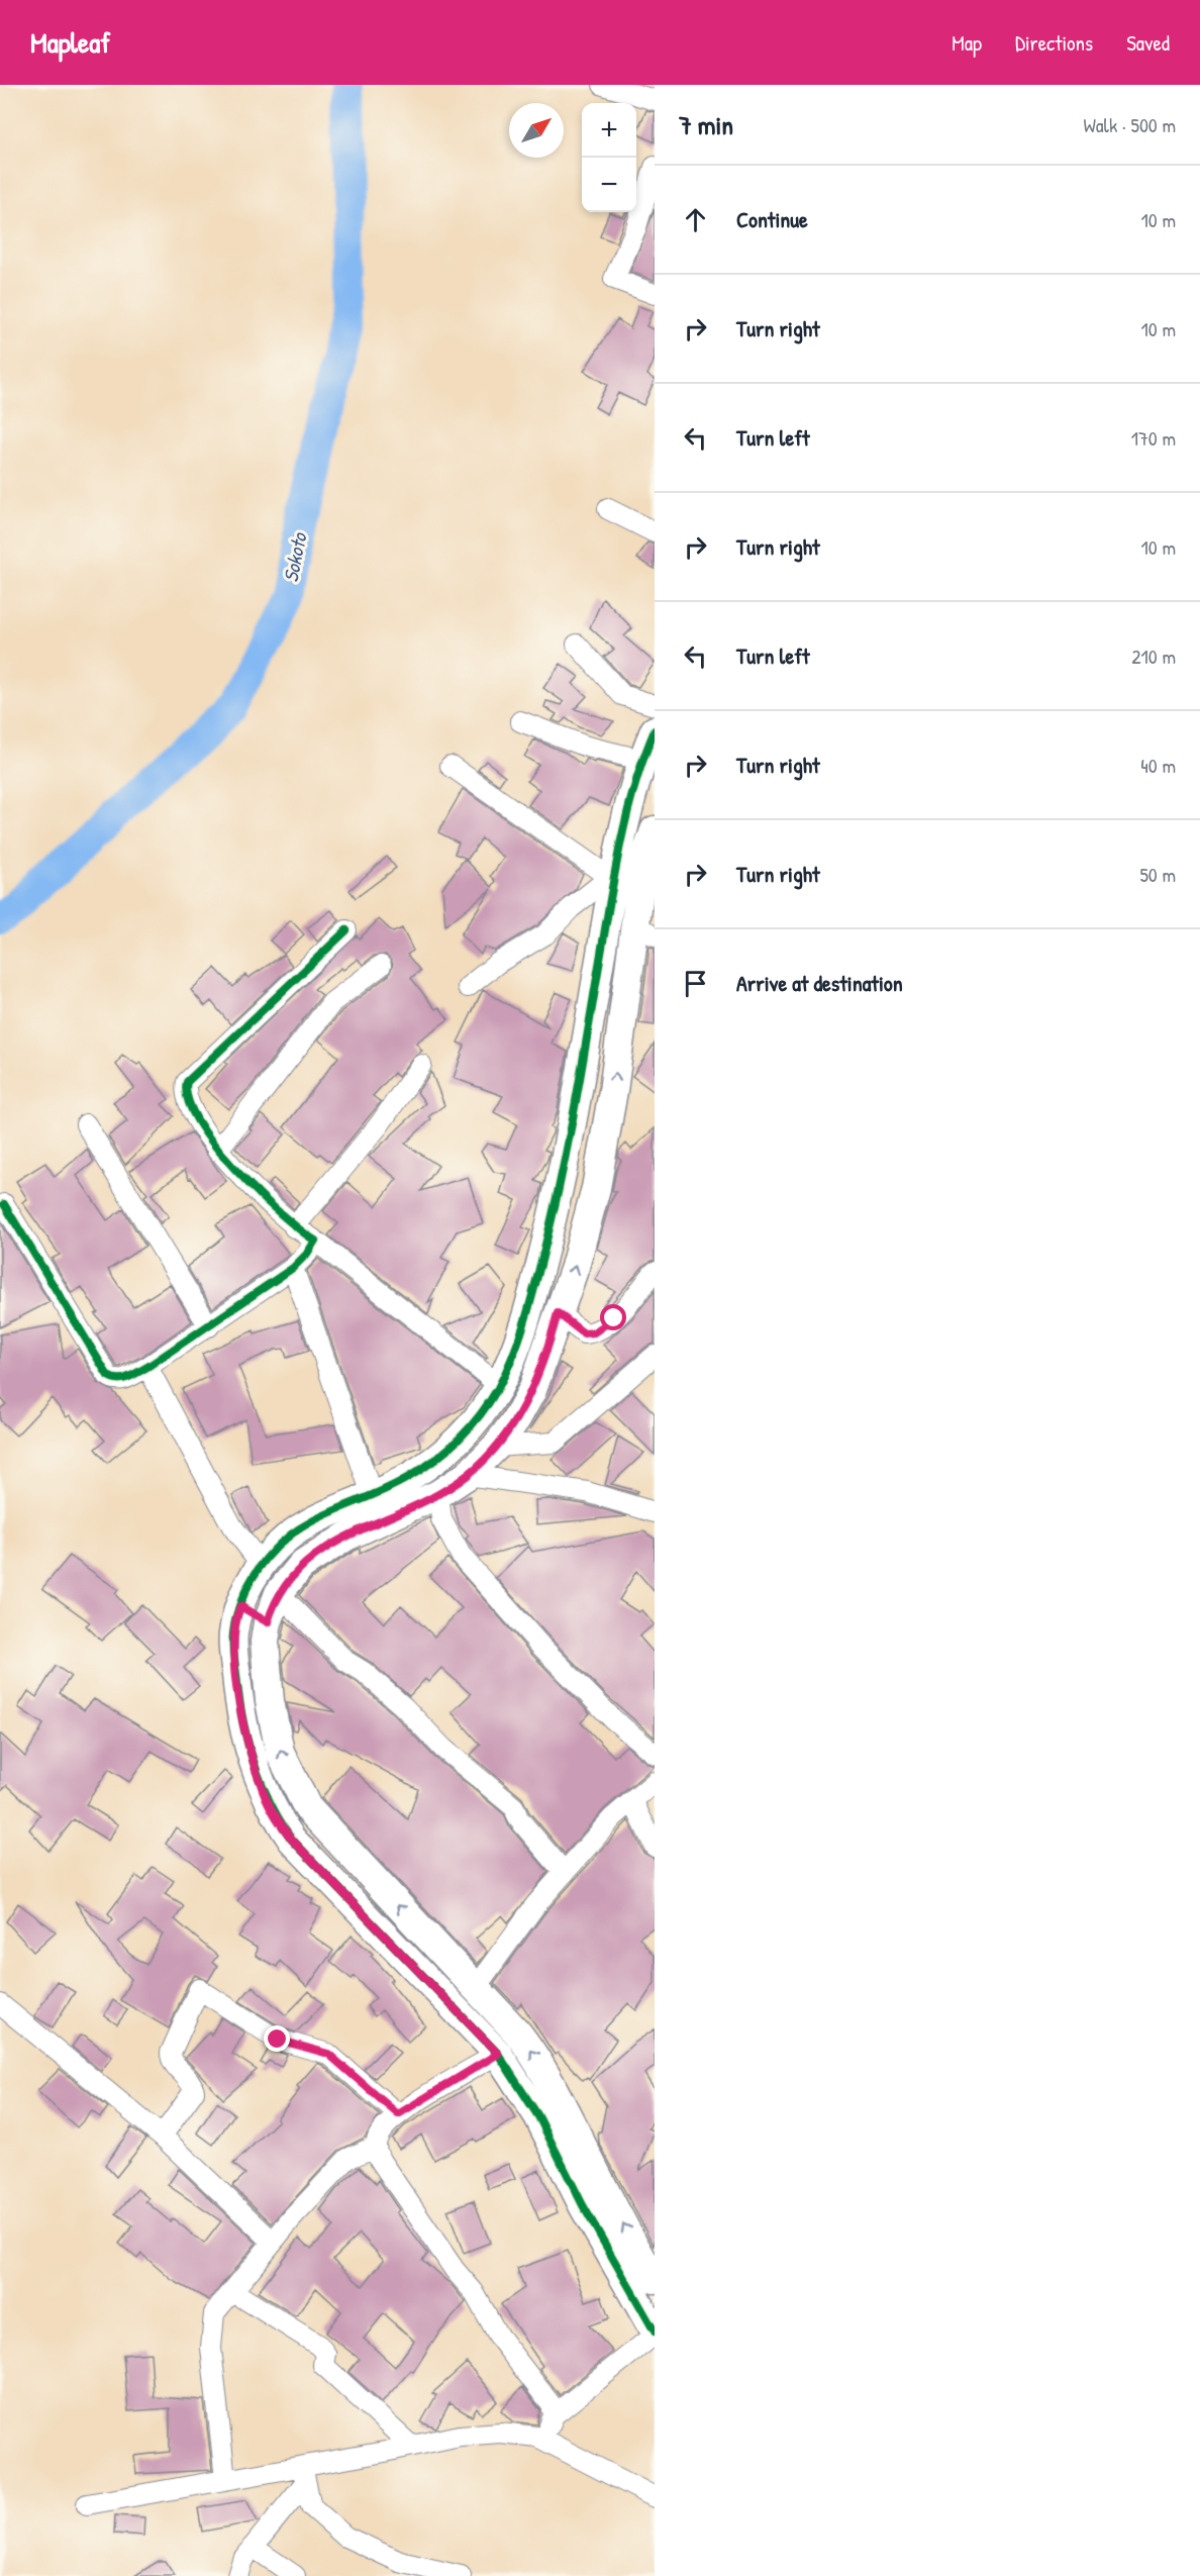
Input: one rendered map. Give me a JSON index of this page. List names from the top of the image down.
{
  "water": ["Sokoto"],
  "north": "top right",
  "page": {
    "header": "Mapleaf",
    "nav": ["Map", "Directions", "Saved"],
    "heading": ["7 min", "Walk · 500 m"],
    "map_buttons": ["+", "−"],
    "list": [
      ["Continue", "10 m"],
      ["Turn right", "10 m"],
      ["Turn left", "170 m"],
      ["Turn right", "10 m"],
      ["Turn left", "210 m"],
      ["Turn right", "40 m"],
      ["Turn right", "50 m"],
      "Arrive at destination"
    ]
  }
}
